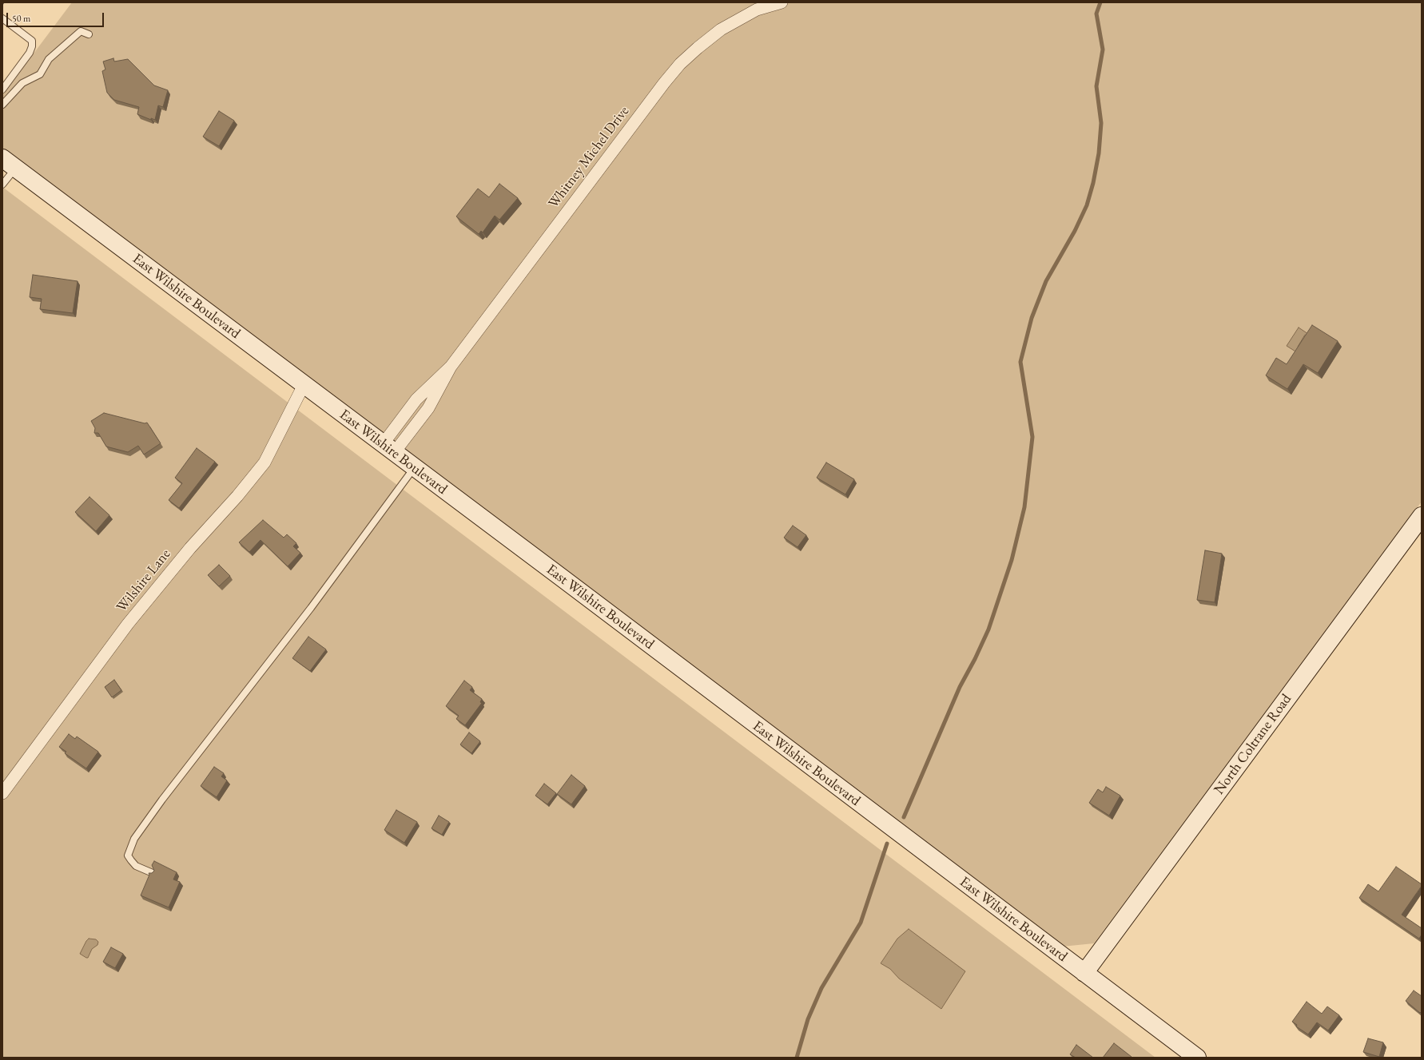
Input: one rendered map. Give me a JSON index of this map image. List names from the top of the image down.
{
  "streets": {
    "street": [
      "Whitney Michel Drive",
      "East Wilshire Boulevard",
      "Wilshire Lane",
      "North Coltrane Road"
    ]
  },
  "crossings": [
    ["Whitney Michel Drive", "East Wilshire Boulevard"],
    ["East Wilshire Boulevard", "Wilshire Lane"],
    ["East Wilshire Boulevard", "North Coltrane Road"]
  ],
  "scale_bar": "50 m"
}
